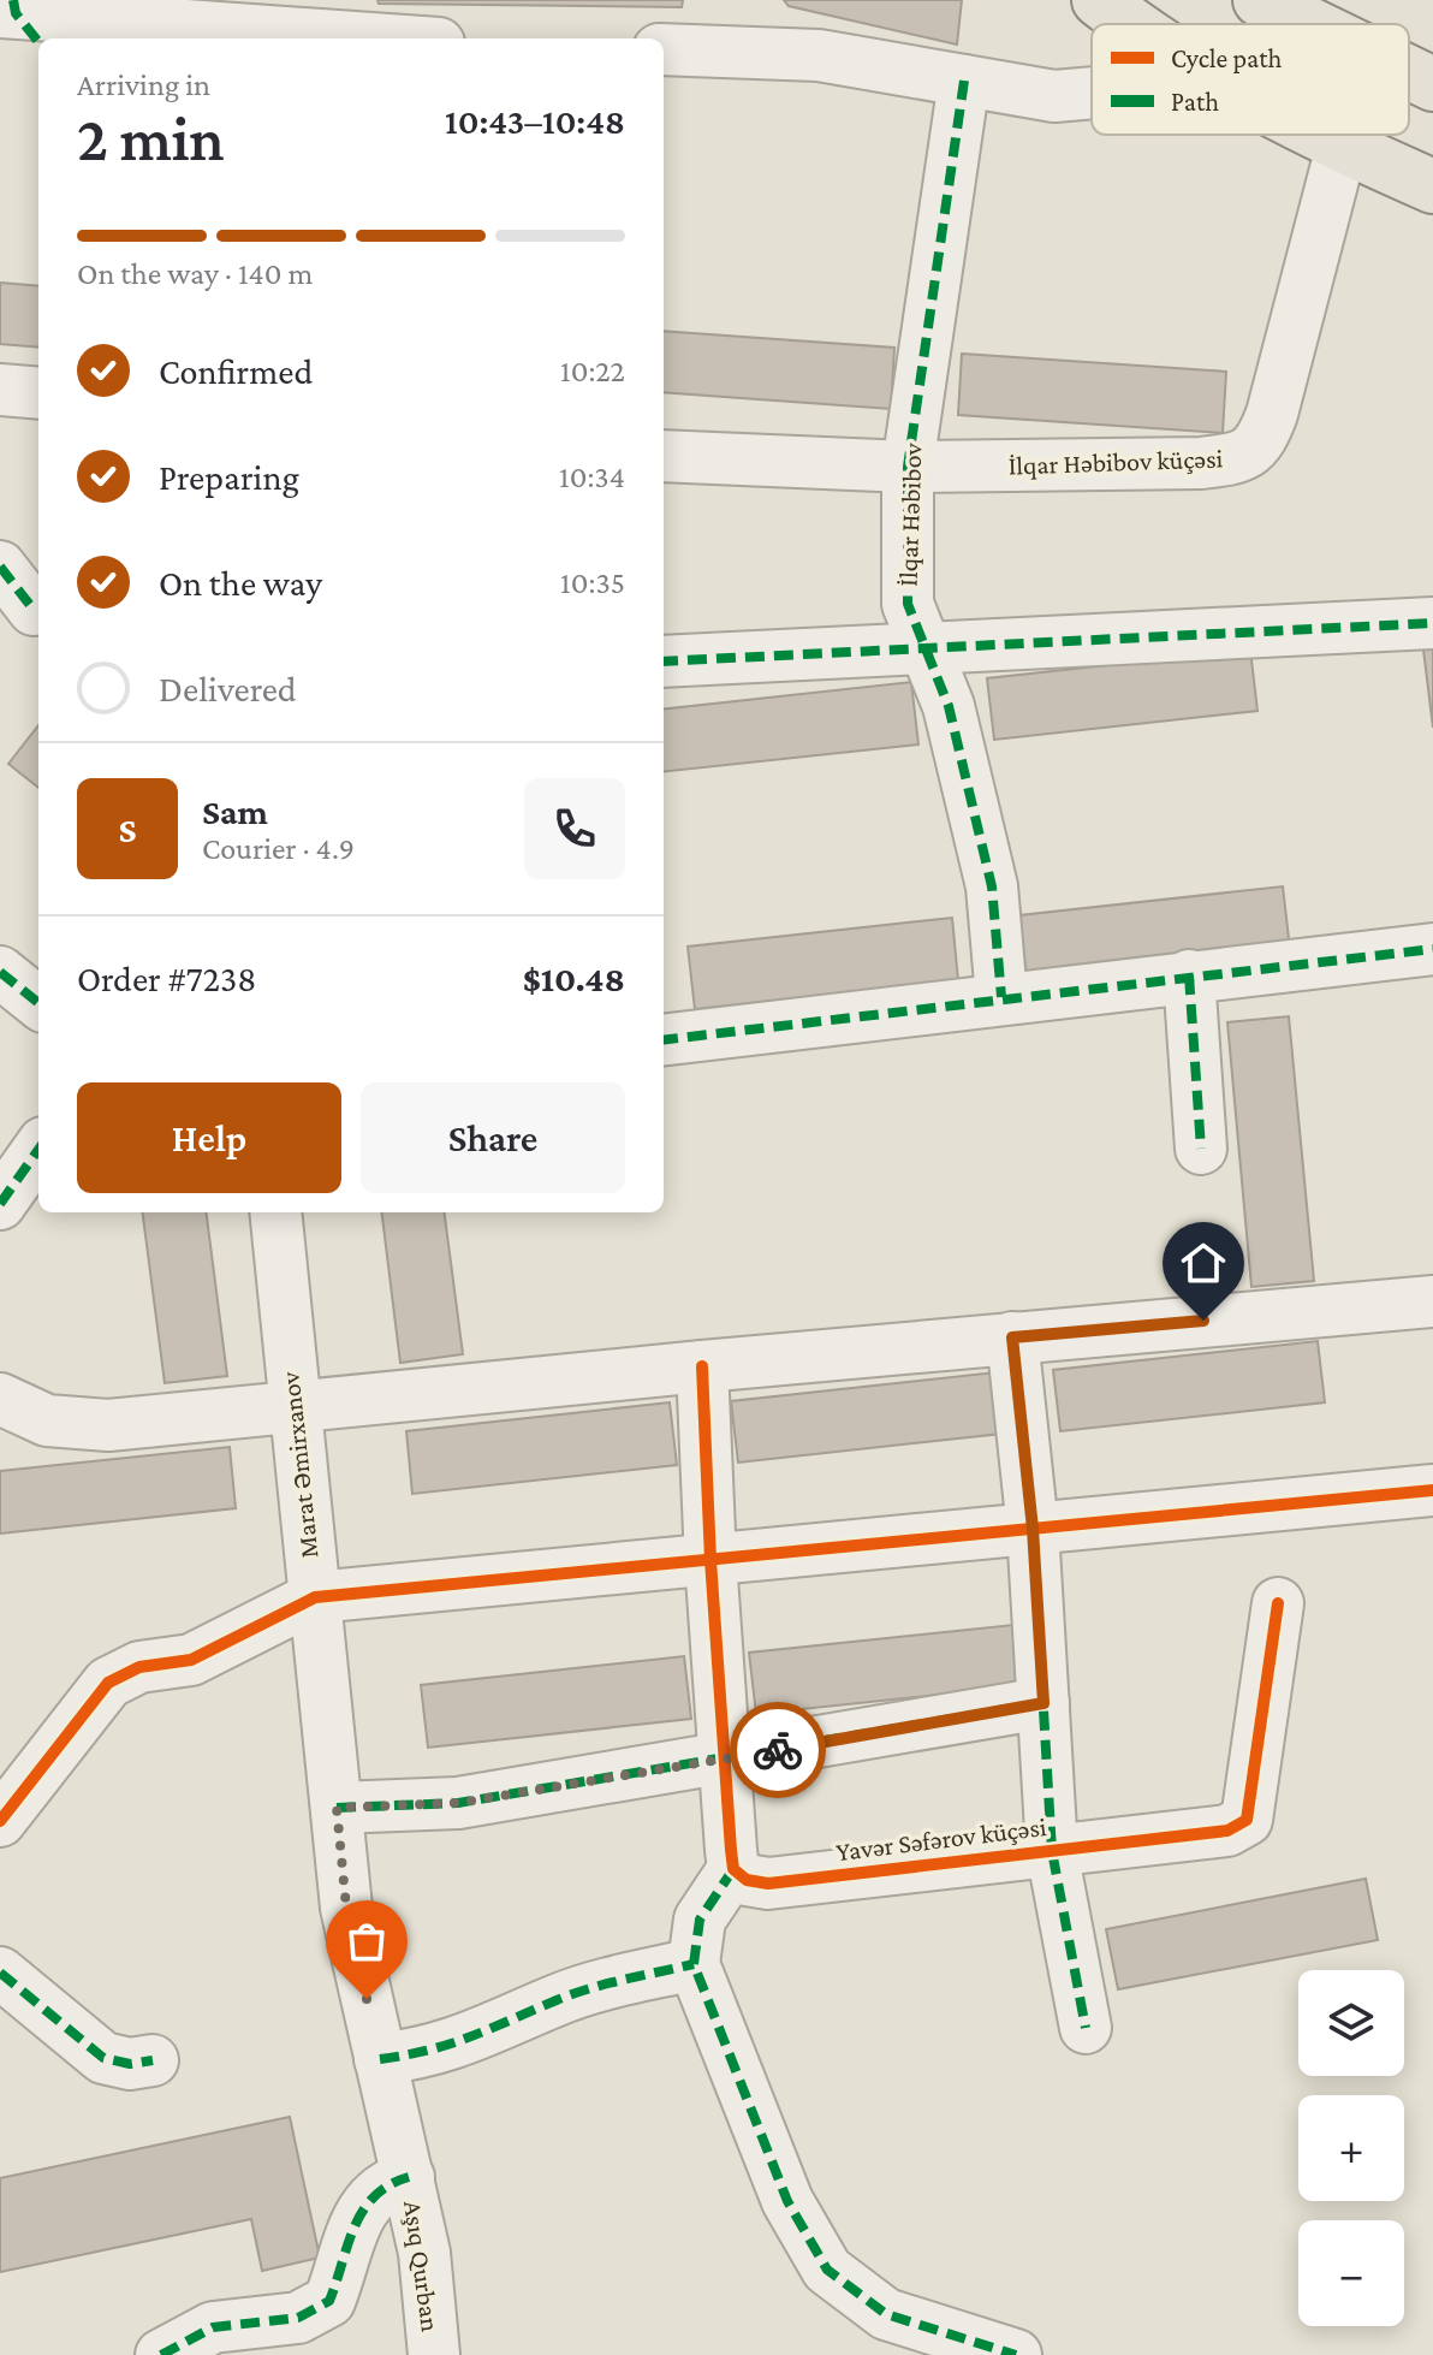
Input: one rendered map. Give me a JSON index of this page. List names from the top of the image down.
{
  "streets": {
    "street": [
      "İlqar Həbibov küçəsi",
      "İlqar Həbibov",
      "Marat Əmirxanov",
      "Yavər Səfərov küçəsi",
      "Aşıq Qurban"
    ]
  },
  "crossings": [
    ["İlqar Həbibov küçəsi", "İlqar Həbibov"],
    ["Marat Əmirxanov", "Aşıq Qurban"]
  ],
  "legend": ["Cycle path", "Path"],
  "page": {
    "heading": ["2 min", "Arriving in", "10:43–10:48"],
    "panel": [
      "Sam",
      "Courier · 4.9",
      "Order #7238",
      "$10.48"
    ],
    "bar": "On the way · 140 m",
    "list": [
      ["Confirmed", "10:22"],
      ["Preparing", "10:34"],
      ["On the way", "10:35"],
      "Delivered"
    ],
    "round": "S",
    "buttons": ["Help", "Share"],
    "map_buttons": ["+", "−"]
  }
}
